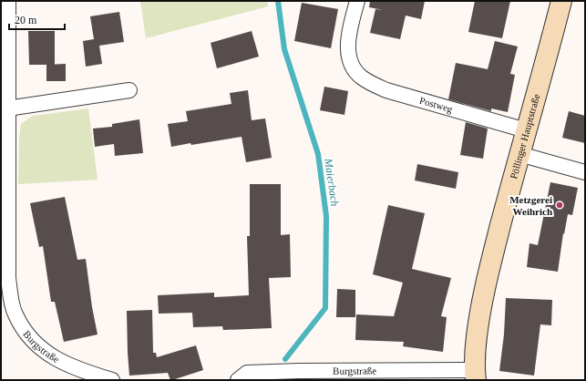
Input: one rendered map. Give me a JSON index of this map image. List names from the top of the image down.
{
  "streets": {
    "street": ["Postweg", "Pöllinger Hauptstraße", "Burgstraße"]
  },
  "crossings": [
    ["Postweg", "Pöllinger Hauptstraße"],
    ["Pöllinger Hauptstraße", "Burgstraße"]
  ],
  "water": ["Maierbach"],
  "places": ["Metzgerei Weihrich"],
  "scale_bar": "20 m"
}
